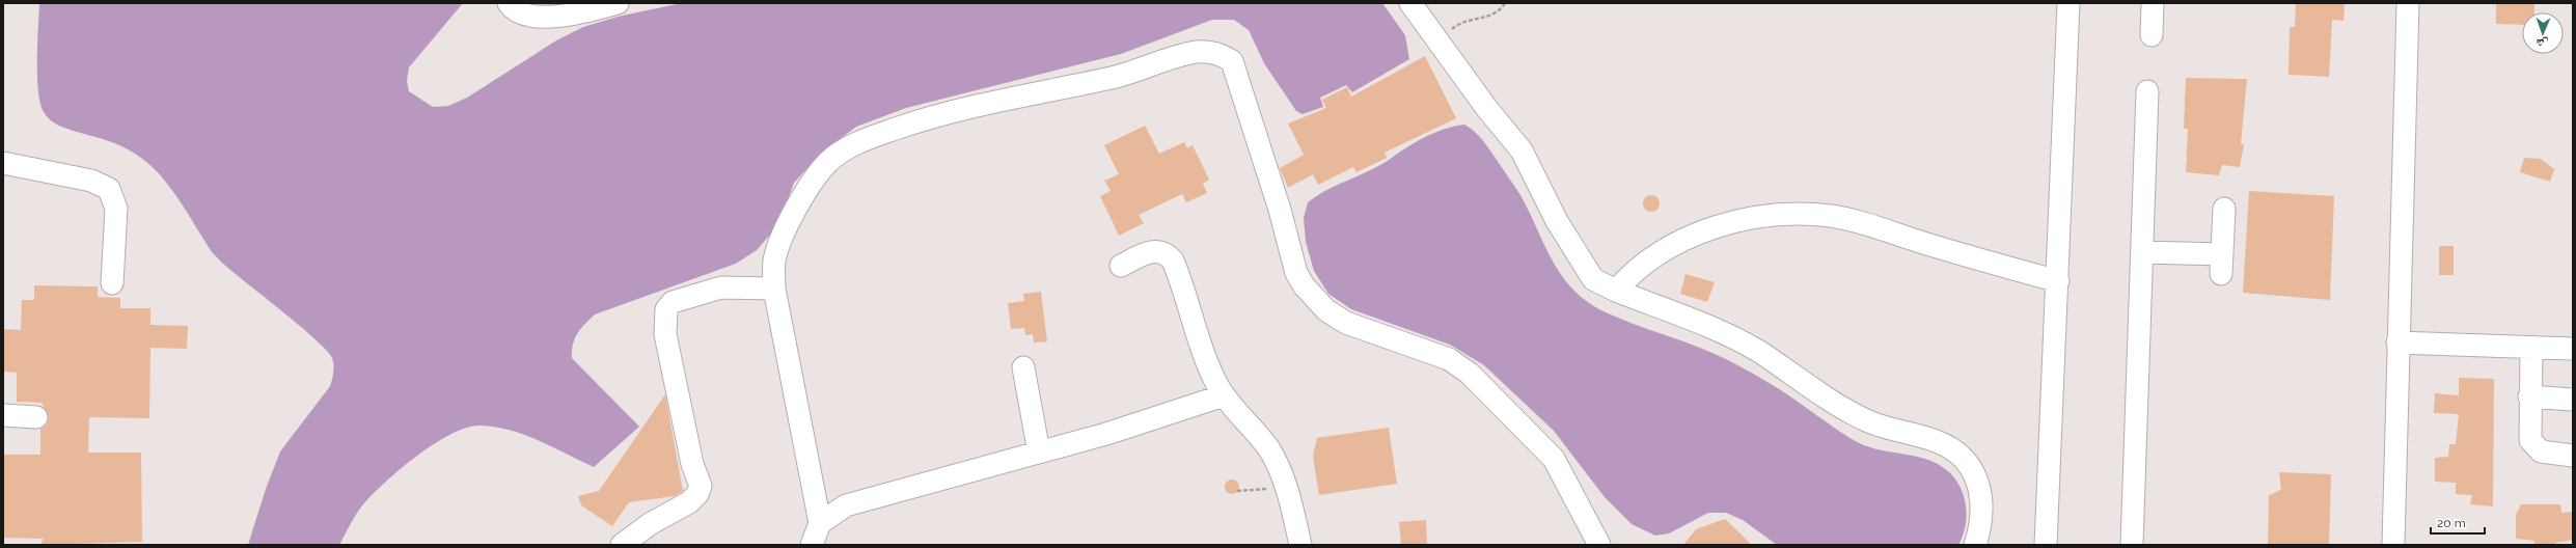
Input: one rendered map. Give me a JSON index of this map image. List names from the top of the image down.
{
  "scale_bar": "20 m",
  "north": "bottom"
}
